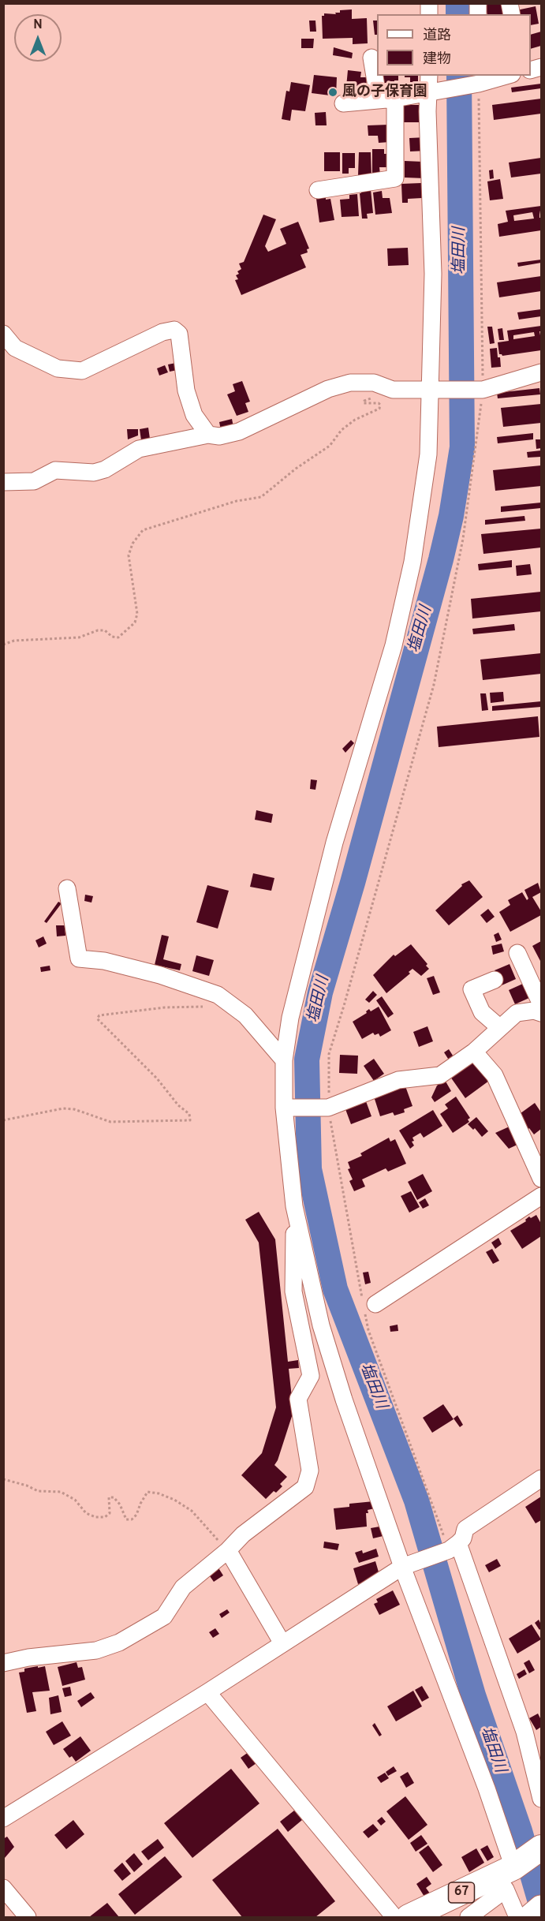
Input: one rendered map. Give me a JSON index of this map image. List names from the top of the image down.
{
  "streets": {
    "main road": ["67"]
  },
  "water": ["塩田川"],
  "places": ["風の子保育園"],
  "legend": ["道路", "建物"],
  "north": "top"
}
